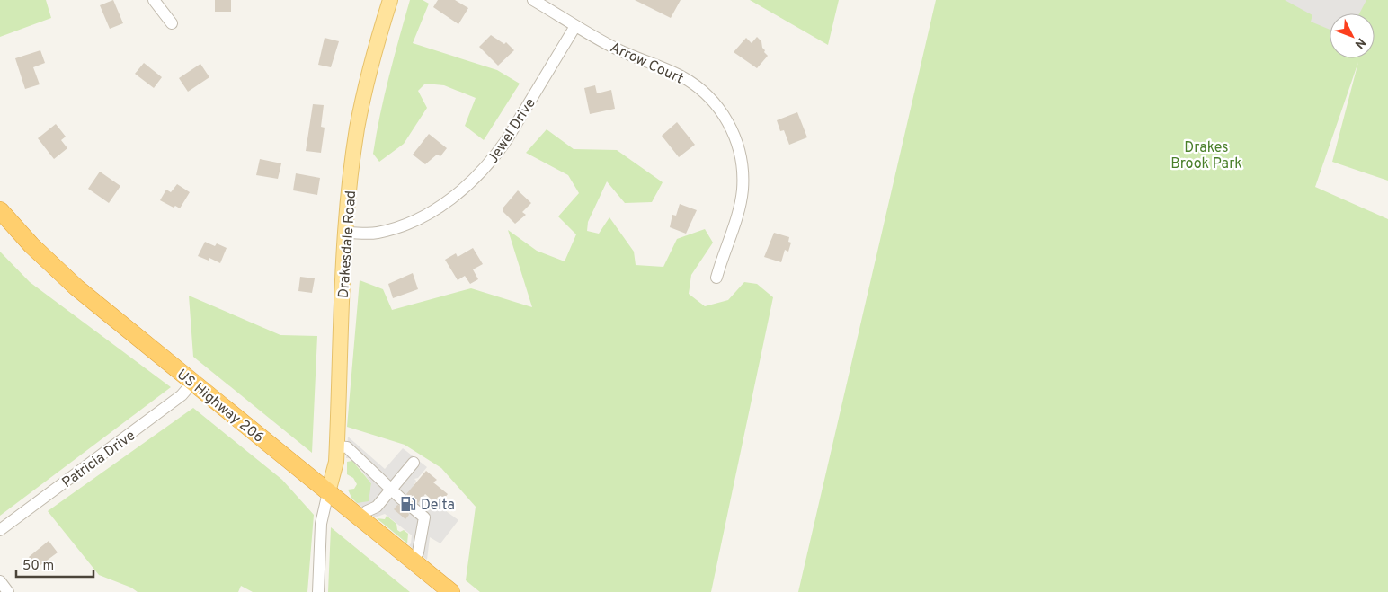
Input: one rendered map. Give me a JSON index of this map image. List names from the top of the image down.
{
  "streets": {
    "highway": ["US Highway 206"],
    "main road": ["Drakesdale Road"],
    "street": ["Arrow Court", "Jewel Drive", "Patricia Drive"]
  },
  "crossings": [
    ["Arrow Court", "Jewel Drive"],
    ["Jewel Drive", "Drakesdale Road"],
    ["Drakesdale Road", "US Highway 206"],
    ["US Highway 206", "Patricia Drive"]
  ],
  "parks": ["Drakes Brook Park"],
  "places": {
    "fuel station": ["Delta"]
  },
  "scale_bar": "50 m",
  "north": "bottom right"
}
